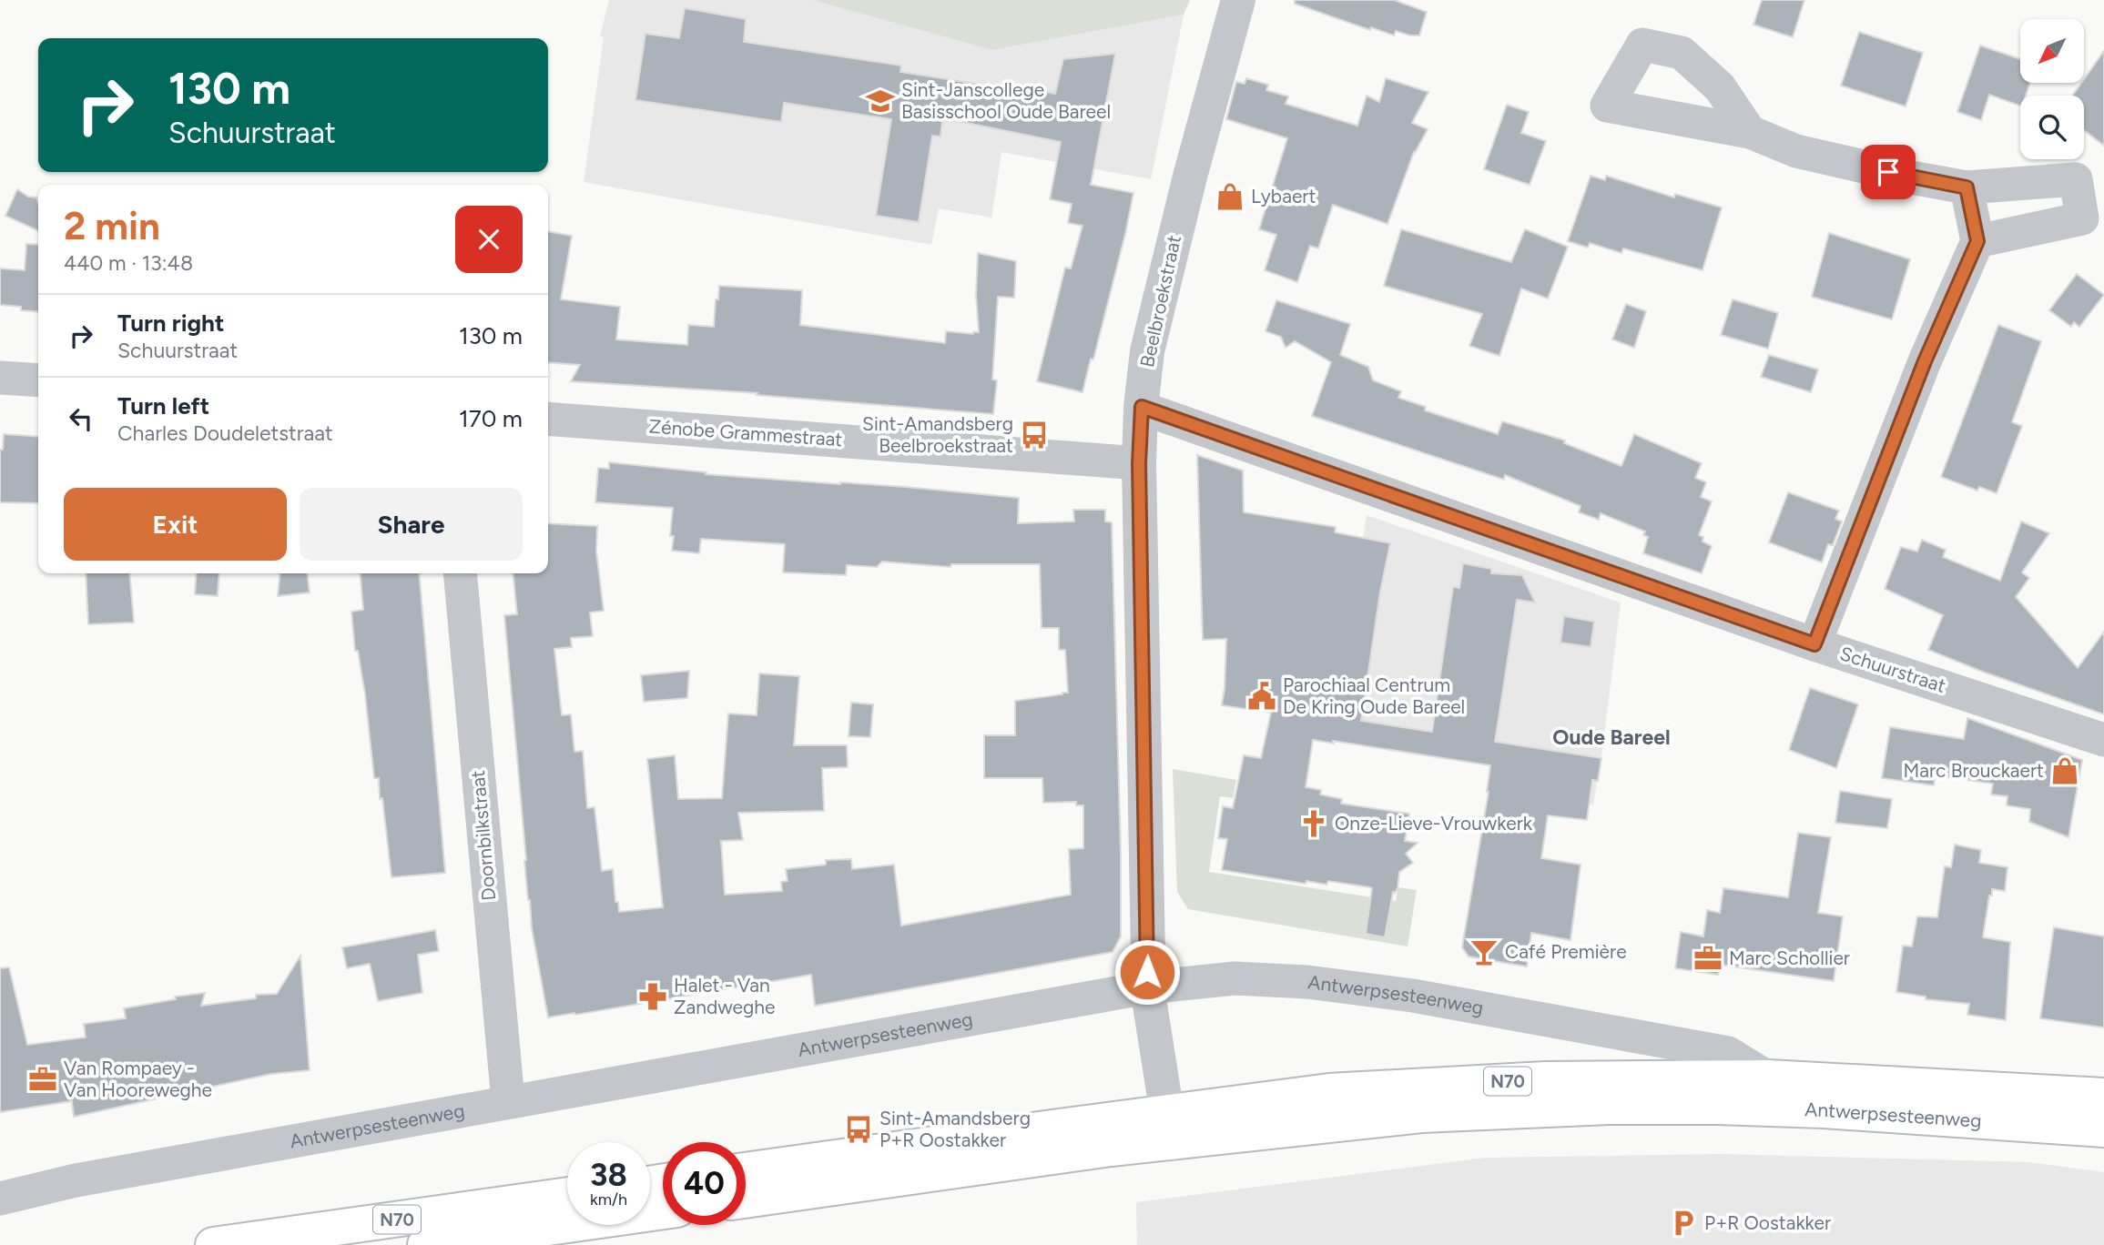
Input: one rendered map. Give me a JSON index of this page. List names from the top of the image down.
{
  "streets": {
    "main road": ["Antwerpsesteenweg", "N70"],
    "street": [
      "Beelbroekstraat",
      "Zénobe Grammestraat",
      "Schuurstraat",
      "Doornbilkstraat"
    ]
  },
  "crossings": [
    ["Beelbroekstraat", "Zénobe Grammestraat"],
    ["Beelbroekstraat", "Schuurstraat"],
    ["Beelbroekstraat", "Antwerpsesteenweg"],
    ["Doornbilkstraat", "Antwerpsesteenweg"]
  ],
  "districts": ["Oude Bareel"],
  "places": {
    "school or university": ["Sint-Janscollege Basisschool Oude Bareel"],
    "shop": ["Lybaert", "Marc Brouckaert"],
    "bus stop": ["Sint-Amandsberg Beelbroekstraat", "Sint-Amandsberg P+R Oostakker"],
    "public building": ["Parochiaal Centrum De Kring Oude Bareel"],
    "church": ["Onze-Lieve-Vrouwkerk"],
    "bar": ["Café Première"],
    "office": ["Marc Schollier", "Van Rompaey - Van Hooreweghe"],
    "pharmacy": ["Halet - Van Zandweghe"],
    "parking": ["P+R Oostakker"]
  },
  "north": "bottom left",
  "page": {
    "turn": ["130 m", "Schuurstraat"],
    "heading": ["2 min", "440 m · 13:48"],
    "list": [
      {
        "name": "Turn right",
        "note": "Schuurstraat",
        "value": "130 m"
      },
      {
        "name": "Turn left",
        "note": "Charles Doudeletstraat",
        "value": "170 m"
      }
    ],
    "buttons": ["Exit", "Share"],
    "speed": "38 km/h",
    "limit": "40"
  }
}
